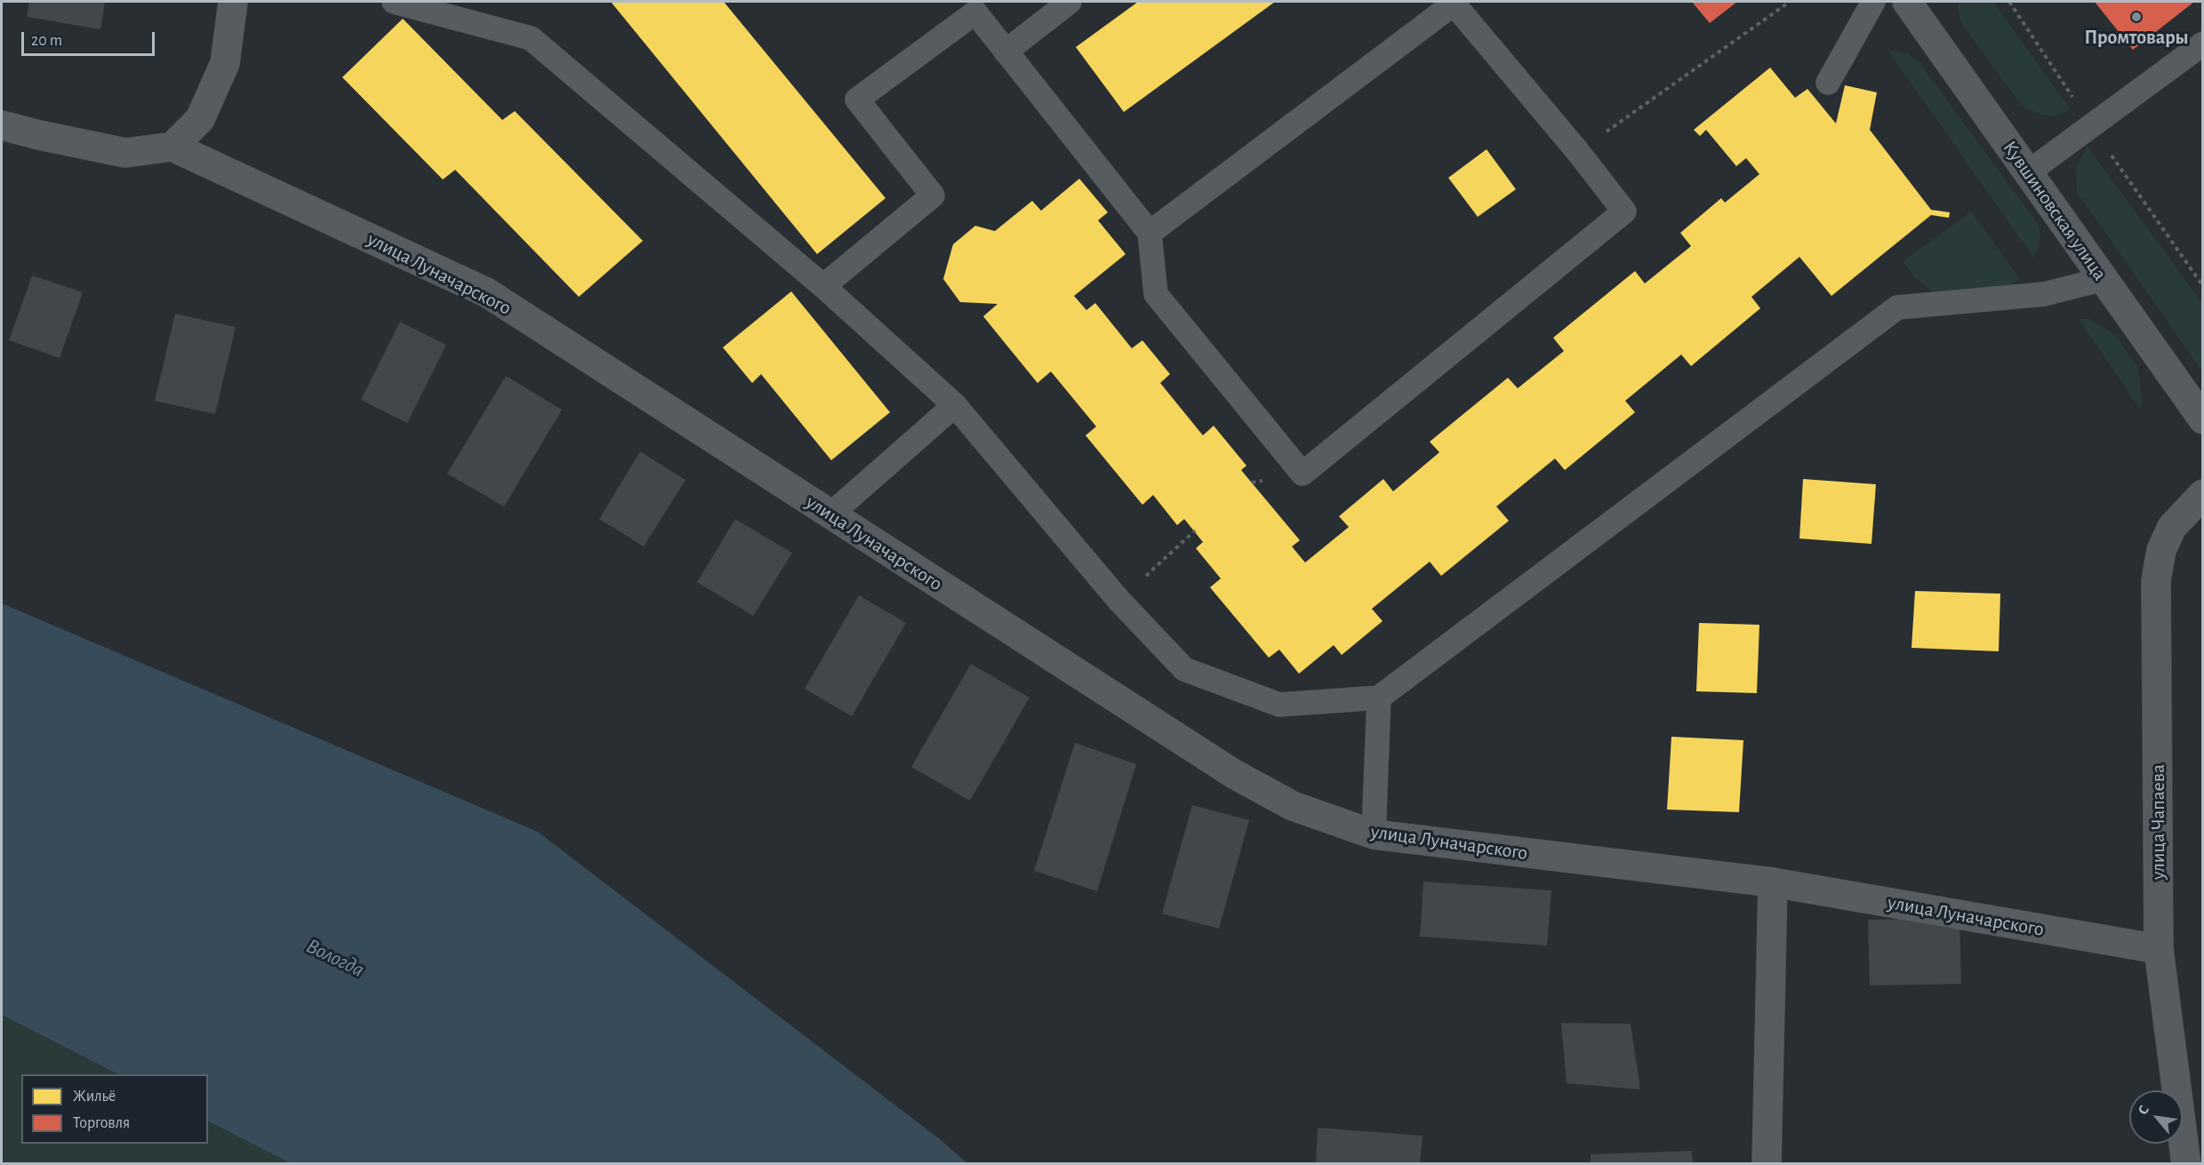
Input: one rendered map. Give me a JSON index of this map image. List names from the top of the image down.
{
  "streets": {
    "street": ["Кувшиновская улица", "улица Луначарского", "улица Чапаева"]
  },
  "crossings": [
    ["улица Луначарского", "улица Чапаева"]
  ],
  "water": ["Вологда"],
  "places": ["Промтовары"],
  "legend": ["Жильё", "Торговля"],
  "scale_bar": "20 m",
  "north": "top left"
}
